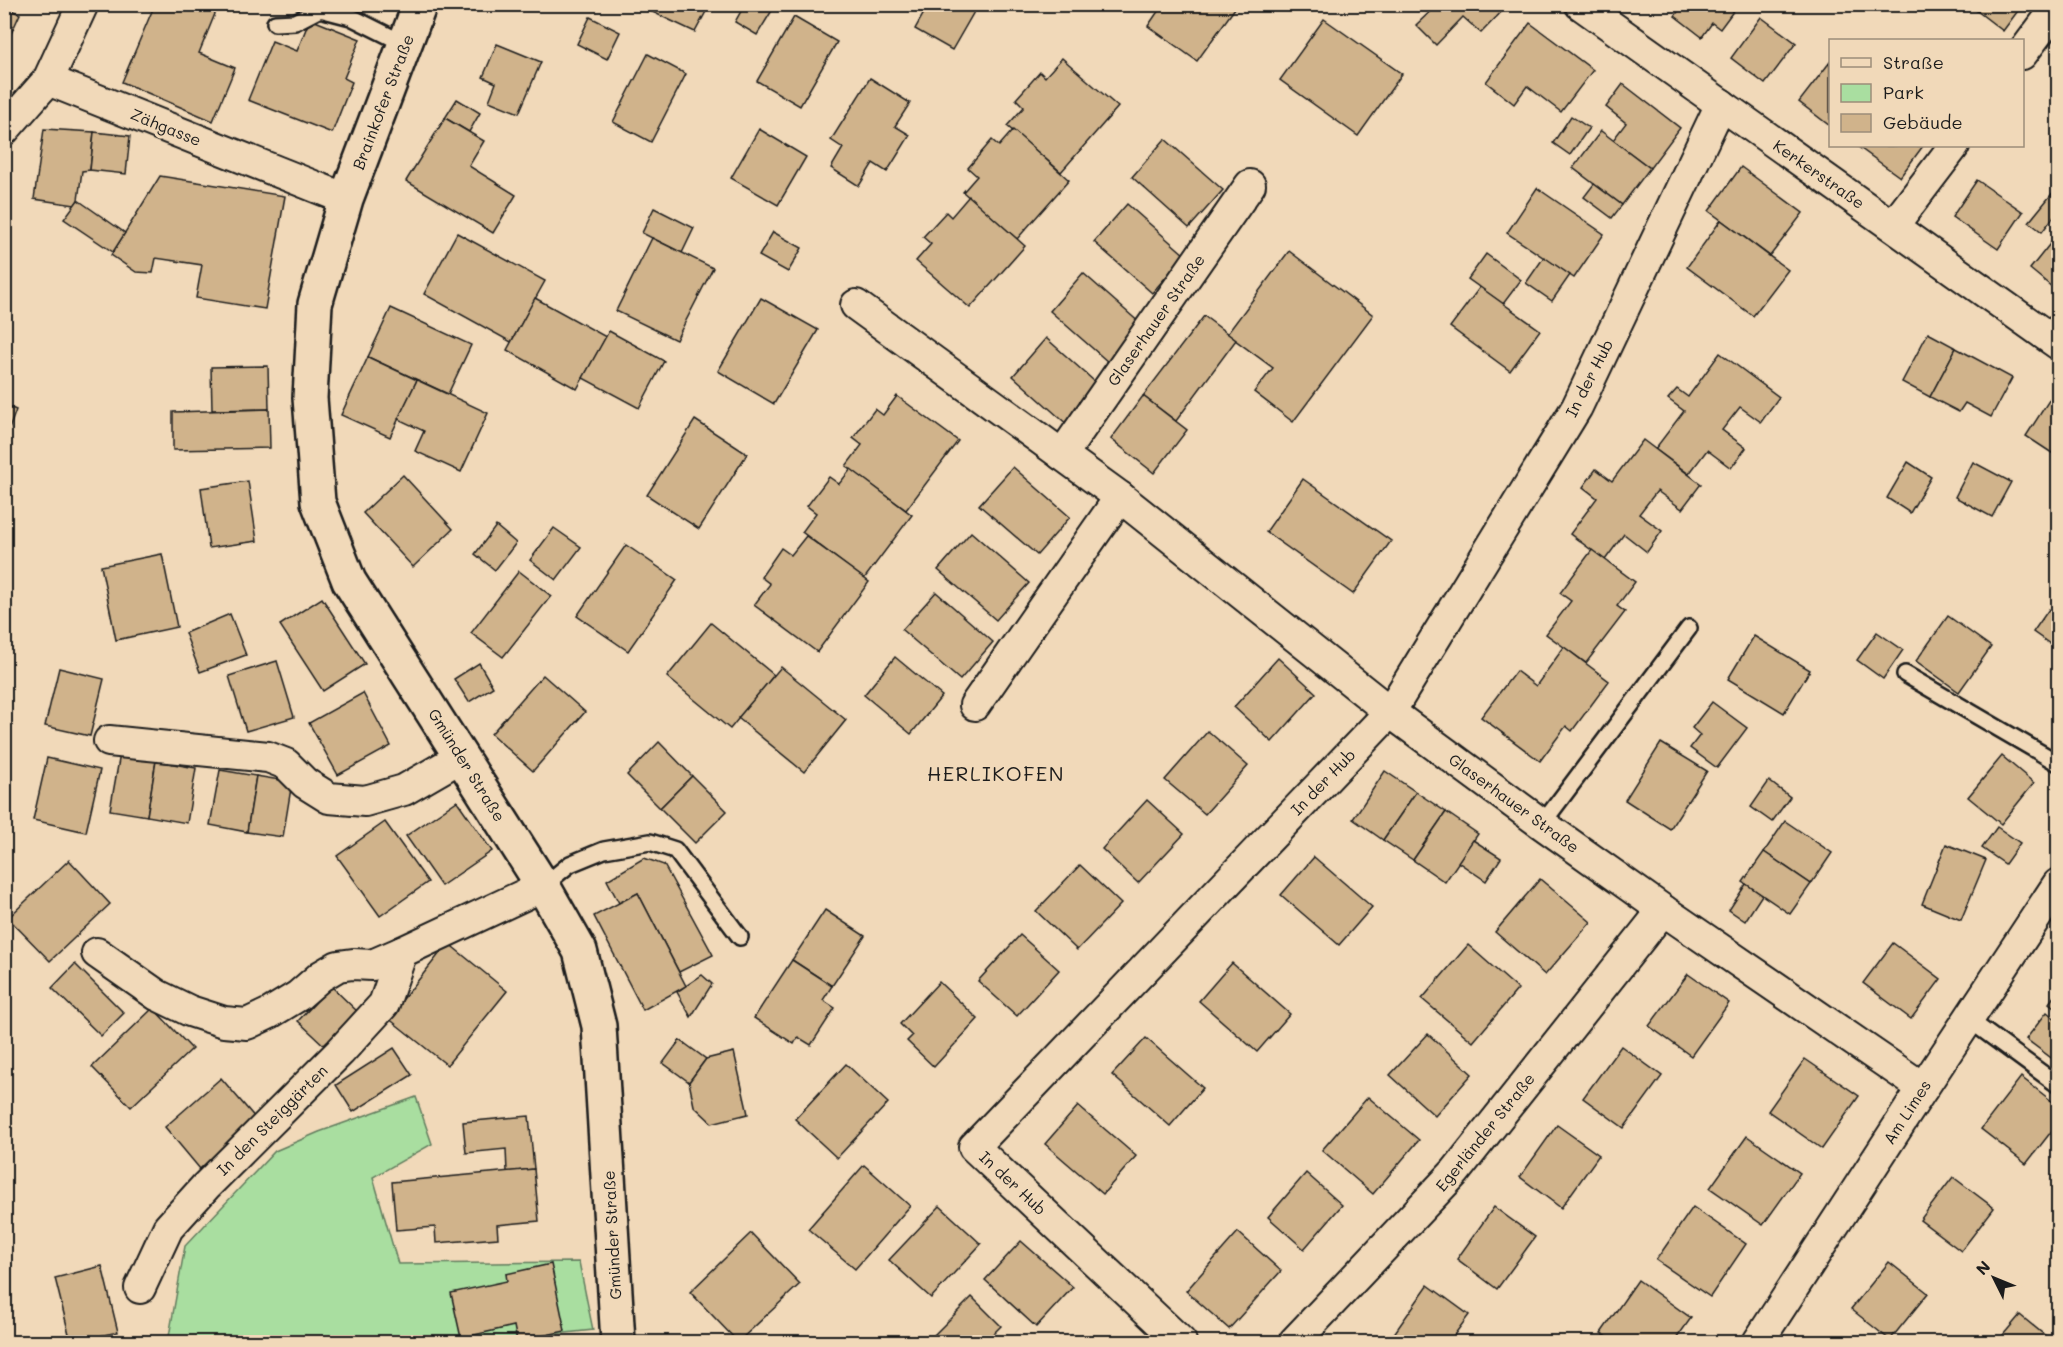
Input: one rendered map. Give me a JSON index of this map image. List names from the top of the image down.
{
  "streets": {
    "main road": ["Brainkofer Straße", "Gmünder Straße"],
    "street": [
      "Zähgasse",
      "Kerkerstraße",
      "Glaserhauer Straße",
      "In der Hub",
      "Am Limes",
      "In den Steiggärten",
      "Egerländer Straße"
    ]
  },
  "crossings": [
    ["Brainkofer Straße", "Zähgasse"],
    ["Brainkofer Straße", "Gmünder Straße"],
    ["Zähgasse", "Gmünder Straße"],
    ["Kerkerstraße", "In der Hub"],
    ["Glaserhauer Straße", "In der Hub"],
    ["Glaserhauer Straße", "Am Limes"],
    ["Glaserhauer Straße", "Egerländer Straße"]
  ],
  "districts": ["HERLIKOFEN"],
  "legend": ["Straße", "Park", "Gebäude"],
  "north": "top left"
}
